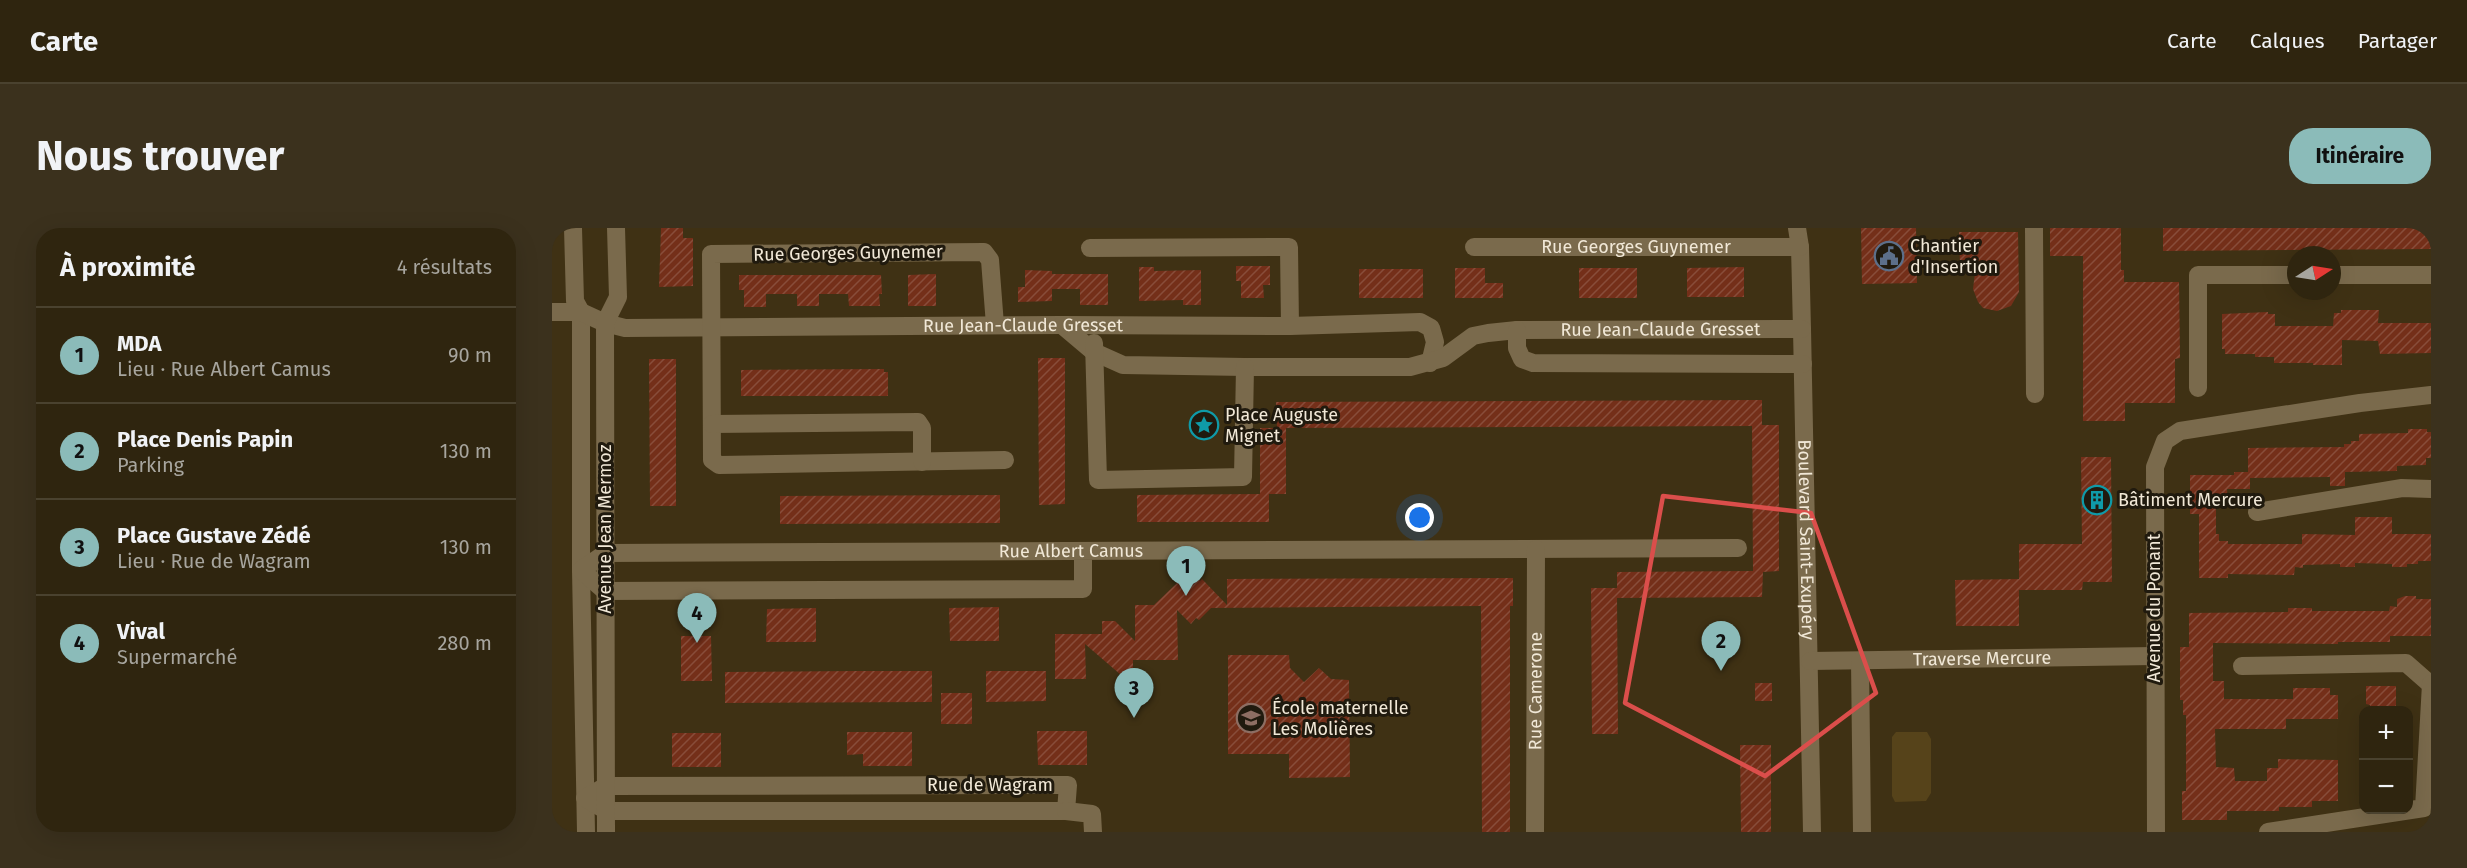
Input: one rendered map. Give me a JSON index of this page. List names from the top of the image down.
{
  "streets": {
    "street": [
      "Rue Georges Guynemer",
      "Rue Jean-Claude Gresset",
      "Avenue Jean Mermoz",
      "Boulevard Saint-Exupéry",
      "Rue Albert Camus",
      "Avenue du Ponant",
      "Traverse Mercure",
      "Rue Camerone",
      "Rue de Wagram"
    ]
  },
  "crossings": [
    ["Rue Georges Guynemer", "Rue Jean-Claude Gresset"],
    ["Rue Georges Guynemer", "Boulevard Saint-Exupéry"],
    ["Rue Jean-Claude Gresset", "Avenue Jean Mermoz"],
    ["Rue Jean-Claude Gresset", "Boulevard Saint-Exupéry"],
    ["Avenue Jean Mermoz", "Rue Albert Camus"],
    ["Avenue Jean Mermoz", "Rue de Wagram"],
    ["Boulevard Saint-Exupéry", "Traverse Mercure"],
    ["Rue Albert Camus", "Rue Camerone"],
    ["Avenue du Ponant", "Traverse Mercure"]
  ],
  "places": {
    "public building": ["Chantier d'Insertion"],
    "place": ["Place Auguste Mignet"],
    "building": ["Bâtiment Mercure"],
    "school or university": ["École maternelle Les Molières"]
  },
  "north": "right",
  "page": {
    "header": "Carte",
    "nav": ["Carte", "Calques", "Partager"],
    "buttons": "Itinéraire",
    "title": "Nous trouver",
    "heading": ["À proximité", "4 résultats"],
    "list": [
      {
        "mark": "1",
        "name": "MDA",
        "note": "Lieu · Rue Albert Camus",
        "value": "90 m"
      },
      {
        "mark": "2",
        "name": "Place Denis Papin",
        "note": "Parking",
        "value": "130 m"
      },
      {
        "mark": "3",
        "name": "Place Gustave Zédé",
        "note": "Lieu · Rue de Wagram",
        "value": "130 m"
      },
      {
        "mark": "4",
        "name": "Vival",
        "note": "Supermarché",
        "value": "280 m"
      }
    ],
    "pins": [
      "1",
      "4",
      "2",
      "3"
    ],
    "map_buttons": ["+", "−"]
  }
}
